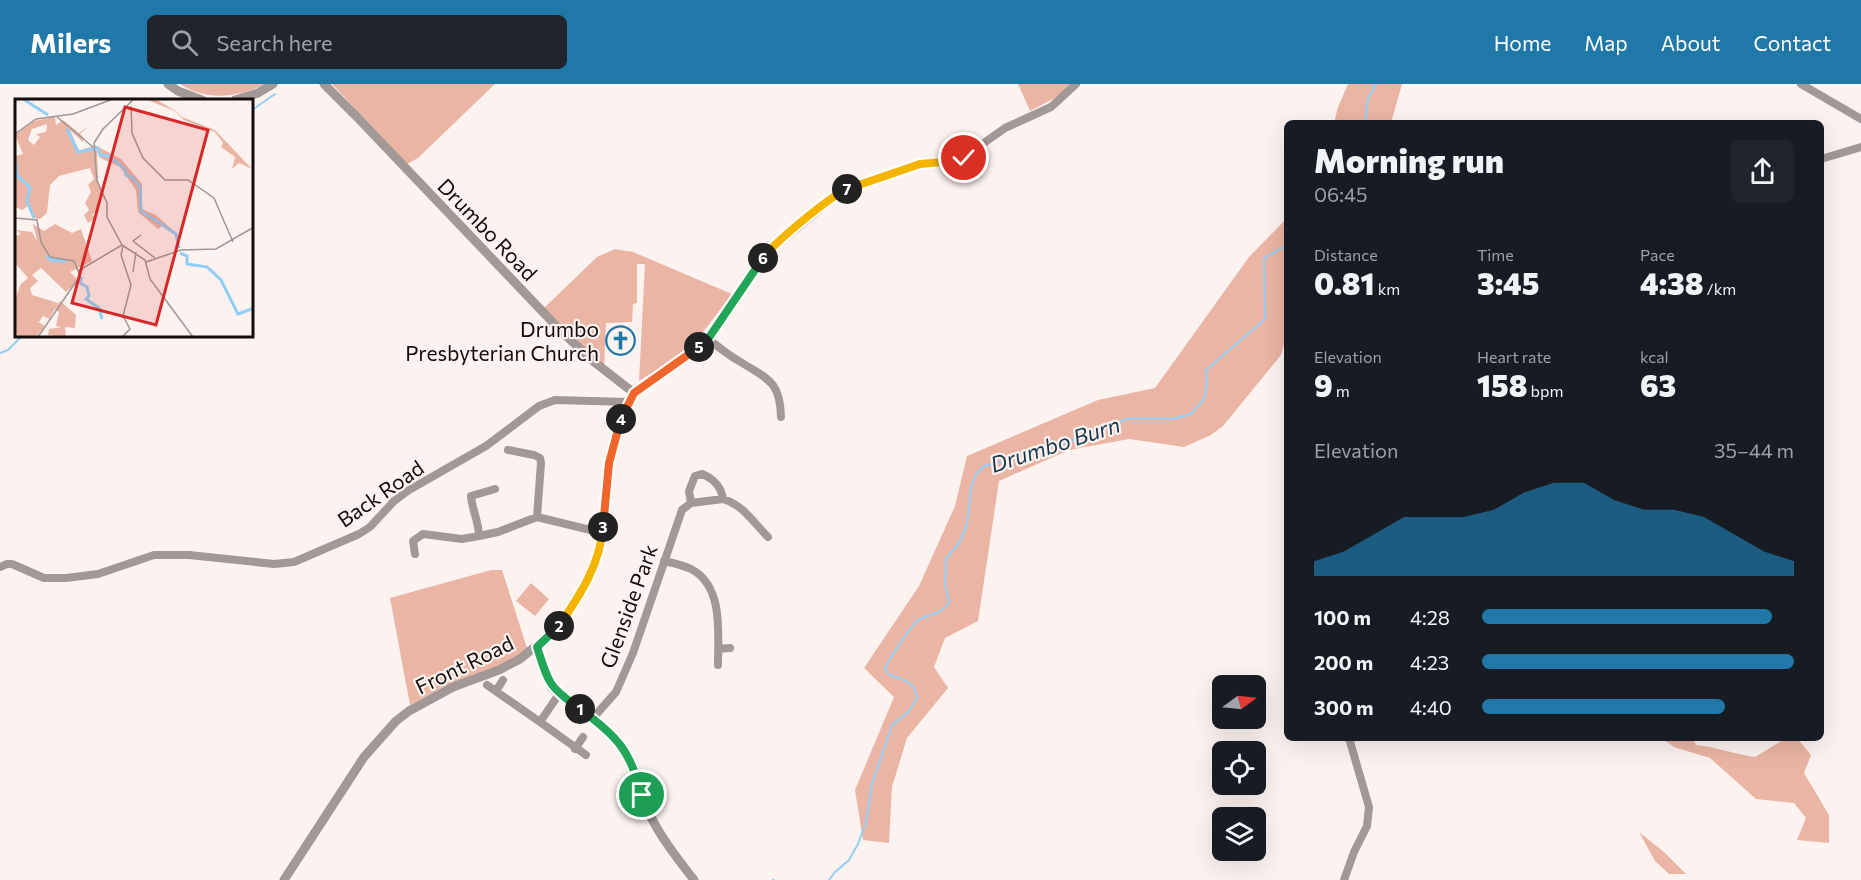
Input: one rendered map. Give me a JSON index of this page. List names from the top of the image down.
{
  "streets": {
    "street": [
      "Drumbo Road",
      "Back Road",
      "Glenside Park",
      "Front Road"
    ]
  },
  "crossings": [
    ["Drumbo Road", "Front Road"],
    ["Back Road", "Front Road"]
  ],
  "water": ["Drumbo Burn"],
  "places": {
    "church": ["Drumbo Presbyterian Church"]
  },
  "north": "right",
  "page": {
    "header": "Milers",
    "search": "Search here",
    "nav": [
      "Home",
      "Map",
      "About",
      "Contact"
    ],
    "heading": ["Morning run", "06:45"],
    "pins": [
      "7",
      "6",
      "5",
      "4",
      "3",
      "2",
      "1"
    ],
    "stats": [
      ["Distance", "0.81 km"],
      ["Time", "3:45"],
      ["Pace", "4:38 /km"],
      ["Elevation", "9 m"],
      ["Heart rate", "158 bpm"],
      ["kcal", "63"]
    ],
    "chart": ["Elevation", "35–44 m"],
    "list": [
      {
        "name": "100 m",
        "note": "4:28"
      },
      {
        "name": "200 m",
        "note": "4:23"
      },
      {
        "name": "300 m",
        "note": "4:40"
      }
    ]
  }
}
